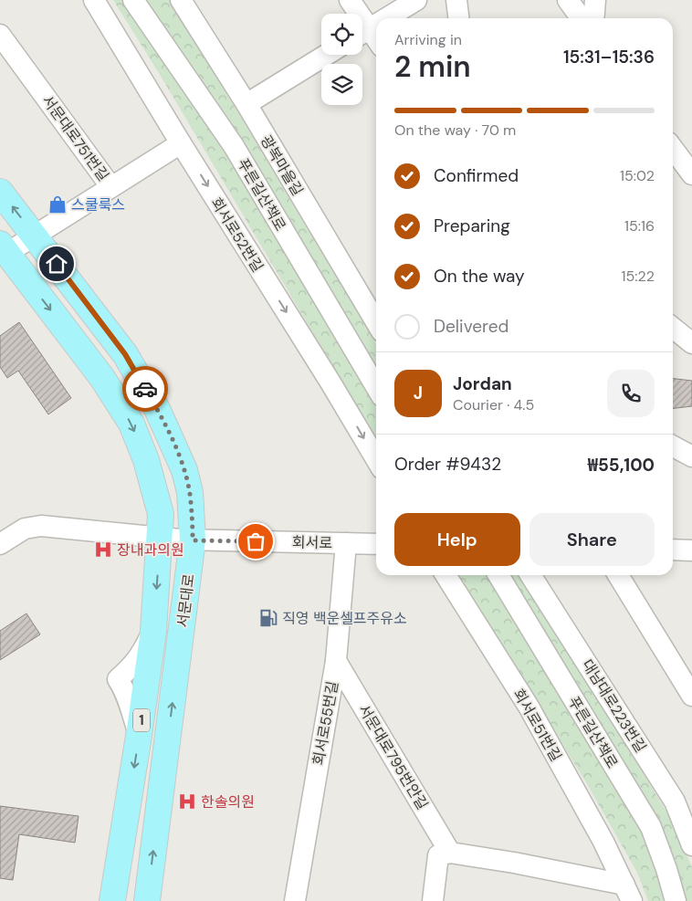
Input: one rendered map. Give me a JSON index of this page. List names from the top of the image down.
{
  "streets": {
    "main road": ["서문대로", "1"],
    "street": [
      "서문대로751번길",
      "광복마을길",
      "푸른길산책로",
      "회서로52번길",
      "회서로",
      "대남대로223번길",
      "회서로55번길",
      "회서로51번길",
      "서문대로795번안길"
    ]
  },
  "crossings": [
    ["서문대로751번길", "서문대로"],
    ["회서로", "서문대로"],
    ["회서로", "회서로55번길"],
    ["회서로55번길", "서문대로795번안길"],
    ["회서로51번길", "서문대로795번안길"]
  ],
  "one_way": ["회서로52번길"],
  "places": {
    "shop": ["스쿨룩스"],
    "hospital": ["장내과의원", "한솔의원"],
    "fuel station": ["직영 백운셀프주유소"]
  },
  "page": {
    "heading": ["2 min", "Arriving in", "15:31–15:36"],
    "panel": [
      "Jordan",
      "Courier · 4.5",
      "Order #9432",
      "₩55,100"
    ],
    "bar": "On the way · 70 m",
    "list": [
      ["Confirmed", "15:02"],
      ["Preparing", "15:16"],
      ["On the way", "15:22"],
      "Delivered"
    ],
    "round": "J",
    "buttons": ["Help", "Share"]
  }
}
